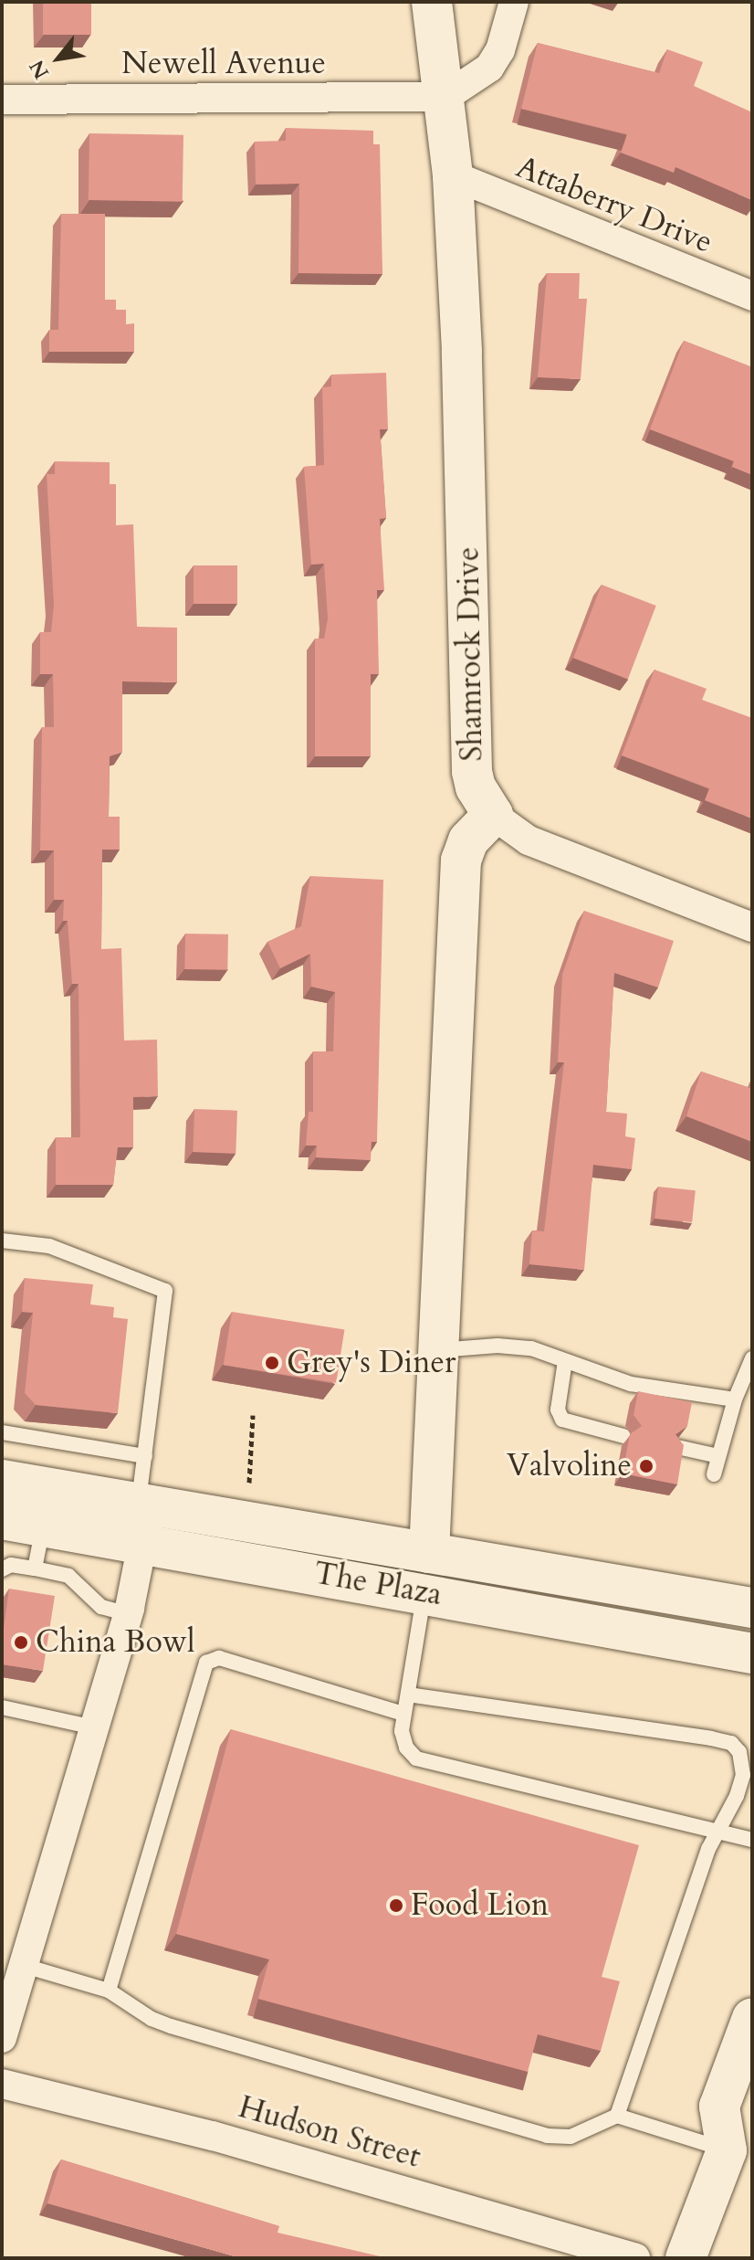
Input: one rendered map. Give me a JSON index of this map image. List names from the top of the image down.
{
  "streets": {
    "street": [
      "Newell Avenue",
      "Attaberry Drive",
      "Shamrock Drive",
      "The Plaza",
      "Hudson Street"
    ]
  },
  "crossings": [
    ["Newell Avenue", "Shamrock Drive"],
    ["Attaberry Drive", "Shamrock Drive"]
  ],
  "places": [
    "Grey's Diner",
    "Valvoline",
    "China Bowl",
    "Food Lion"
  ],
  "north": "bottom left"
}
